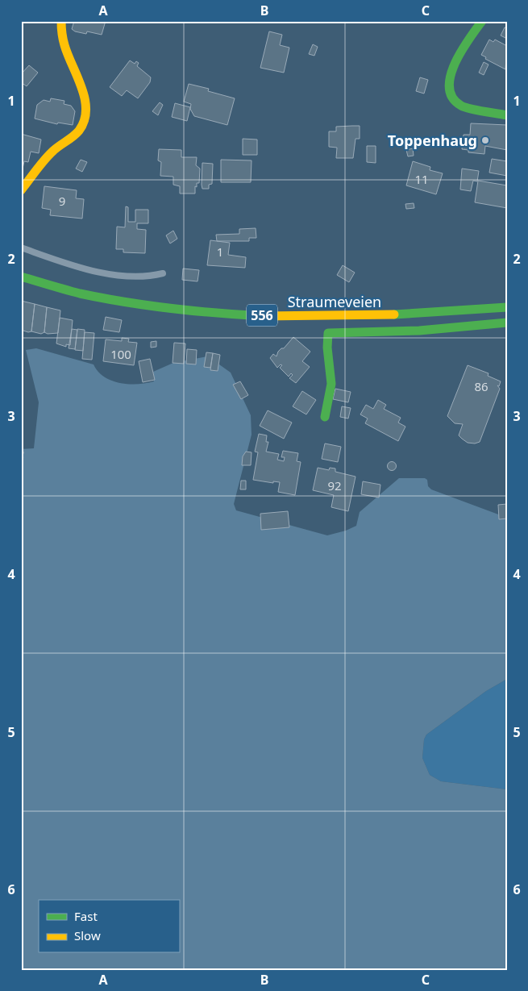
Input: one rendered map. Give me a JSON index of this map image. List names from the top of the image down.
{
  "streets": {
    "street": ["Straumeveien", "556"]
  },
  "places": ["Toppenhaug"],
  "house_numbers": [
    "11",
    "9",
    "1",
    "100",
    "86",
    "92"
  ],
  "legend": ["Fast", "Slow"],
  "grid": {
    "columns": ["A", "B", "C"],
    "rows": [
      "1",
      "2",
      "3",
      "4",
      "5",
      "6"
    ]
  }
}
